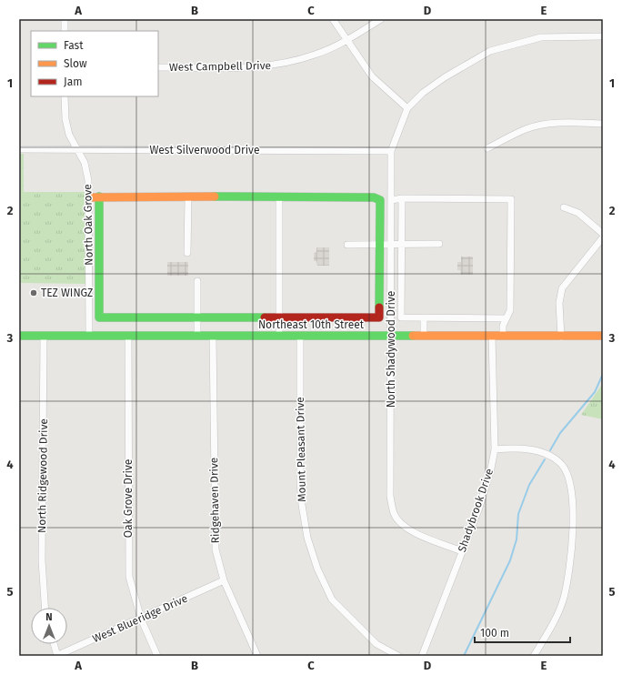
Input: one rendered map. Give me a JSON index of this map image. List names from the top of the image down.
{
  "streets": {
    "street": [
      "West Campbell Drive",
      "West Silverwood Drive",
      "North Oak Grove",
      "Northeast 10th Street",
      "North Shadywood Drive",
      "Mount Pleasant Drive",
      "North Ridgewood Drive",
      "Oak Grove Drive",
      "Ridgehaven Drive",
      "Shadybrook Drive",
      "West Blueridge Drive"
    ]
  },
  "crossings": [
    ["West Silverwood Drive", "North Oak Grove"],
    ["West Silverwood Drive", "North Shadywood Drive"],
    ["North Oak Grove", "Northeast 10th Street"],
    ["Northeast 10th Street", "North Shadywood Drive"],
    ["Northeast 10th Street", "Mount Pleasant Drive"],
    ["Northeast 10th Street", "North Ridgewood Drive"],
    ["Northeast 10th Street", "Oak Grove Drive"],
    ["Northeast 10th Street", "Ridgehaven Drive"],
    ["Northeast 10th Street", "Shadybrook Drive"],
    ["North Shadywood Drive", "Shadybrook Drive"],
    ["Oak Grove Drive", "West Blueridge Drive"],
    ["Ridgehaven Drive", "West Blueridge Drive"]
  ],
  "places": ["TEZ WINGZ"],
  "legend": ["Fast", "Slow", "Jam"],
  "scale_bar": "100 m",
  "north": "top",
  "grid": {
    "columns": [
      "A",
      "B",
      "C",
      "D",
      "E"
    ],
    "rows": [
      "1",
      "2",
      "3",
      "4",
      "5"
    ]
  }
}
